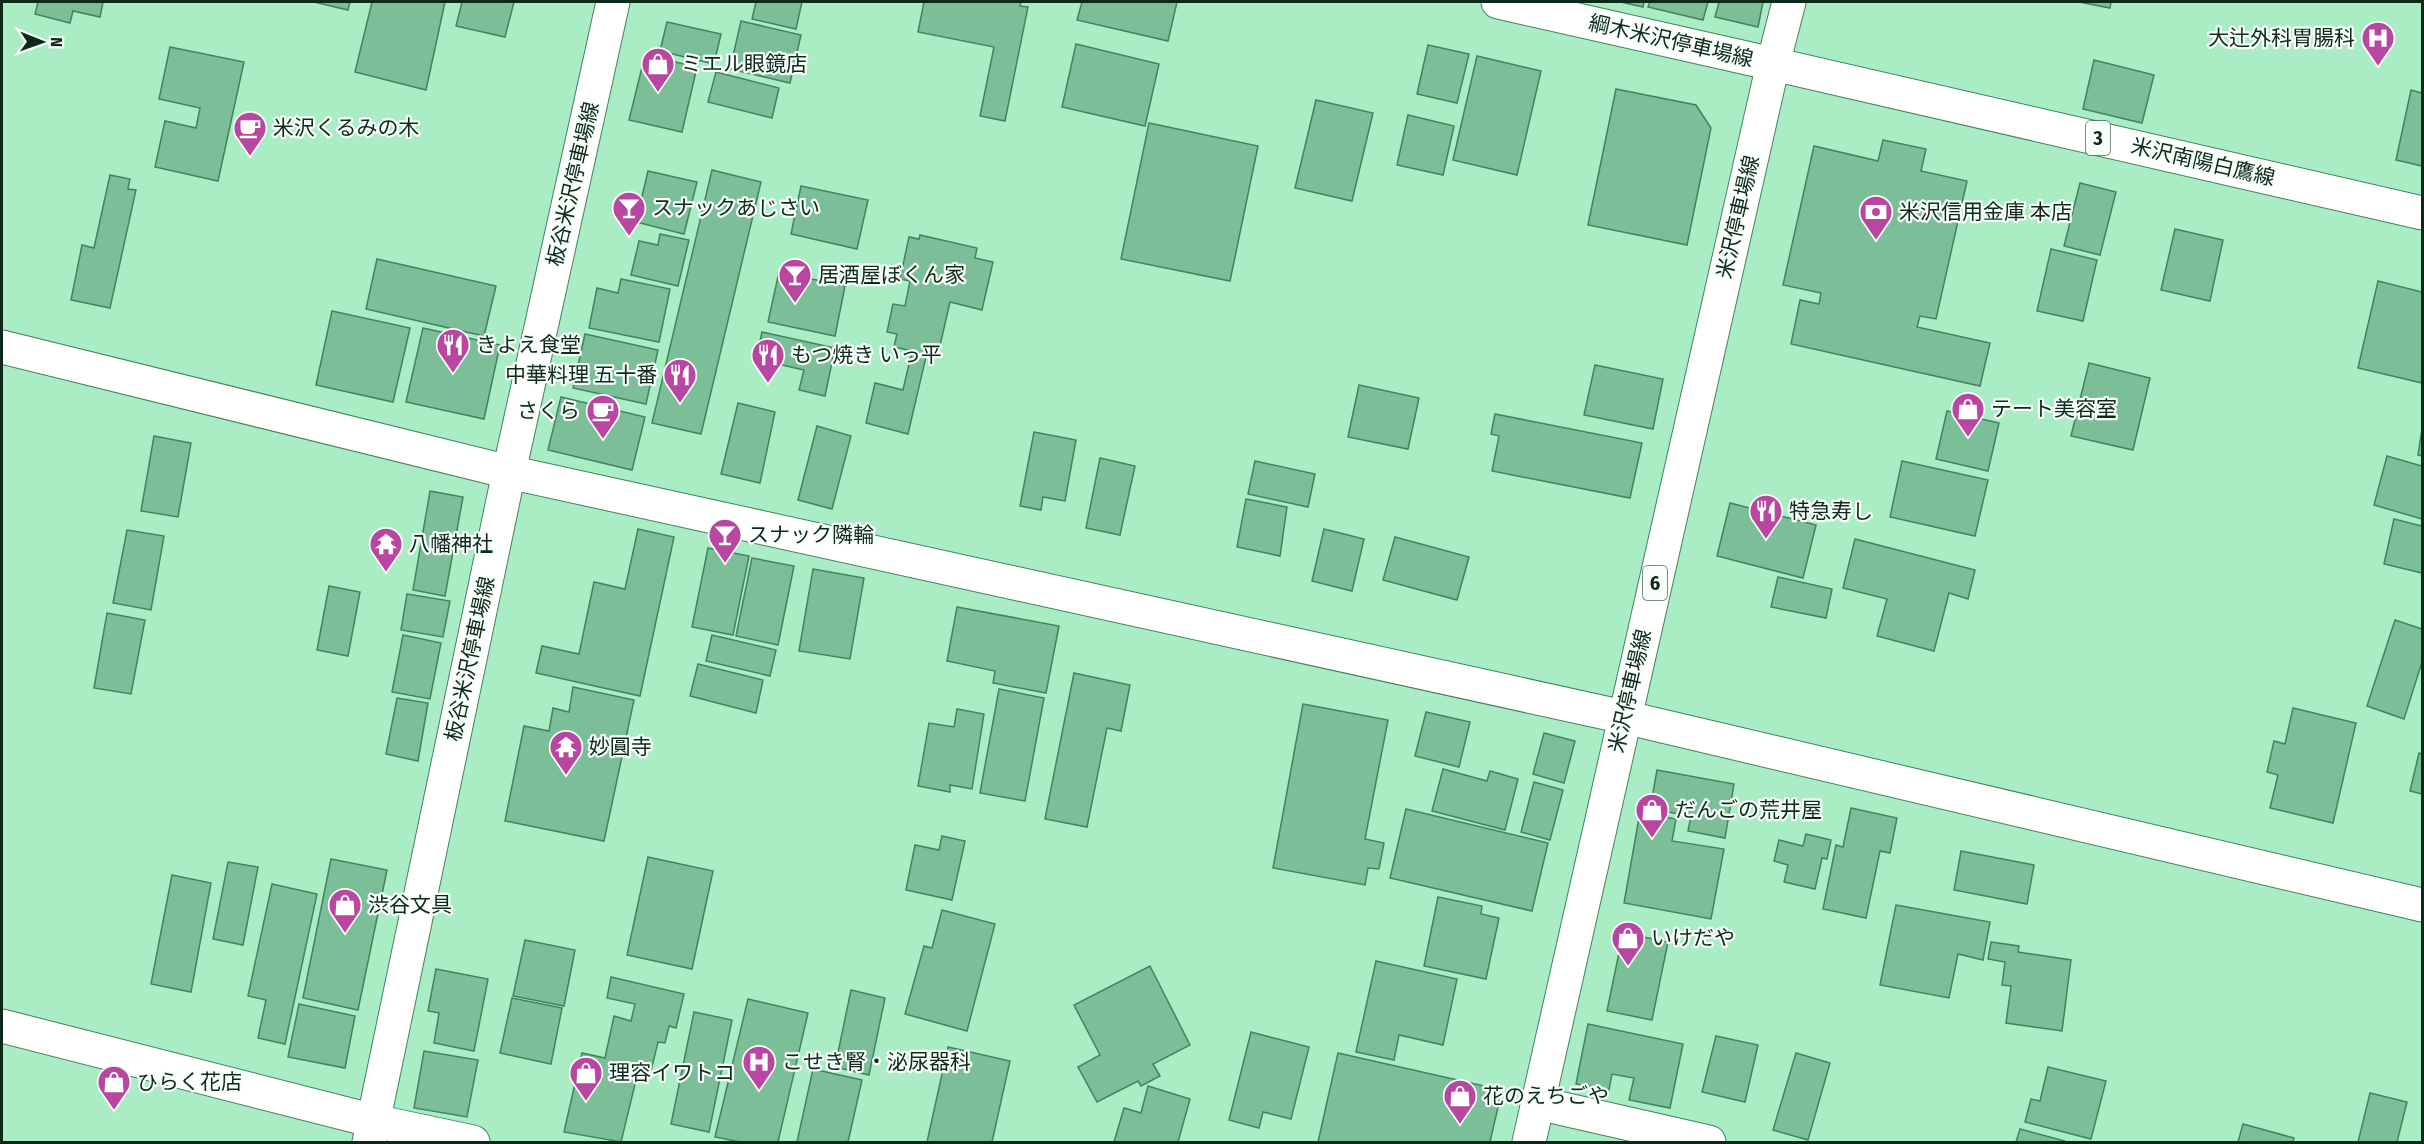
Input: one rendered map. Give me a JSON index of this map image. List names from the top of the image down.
{
  "streets": {
    "street": [
      "綱木米沢停車場線",
      "3",
      "米沢南陽白鷹線",
      "板谷米沢停車場線",
      "米沢停車場線",
      "6"
    ]
  },
  "crossings": [
    ["綱木米沢停車場線", "米沢南陽白鷹線"],
    ["綱木米沢停車場線", "米沢停車場線"],
    ["米沢南陽白鷹線", "米沢停車場線"]
  ],
  "places": {
    "hospital": ["大辻外科胃腸科", "こせき腎・泌尿器科"],
    "shop": [
      "ミエル眼鏡店",
      "テート美容室",
      "だんごの荒井屋",
      "渋谷文具",
      "いけだや",
      "理容イワトコ",
      "ひらく花店",
      "花のえちごや"
    ],
    "cafe": ["米沢くるみの木", "さくら"],
    "bar": ["スナックあじさい", "居酒屋ぼくん家", "スナック隣輪"],
    "bank": ["米沢信用金庫 本店"],
    "restaurant": [
      "きよえ食堂",
      "もつ焼き いっ平",
      "中華料理 五十番",
      "特急寿し"
    ],
    "temple": ["八幡神社", "妙圓寺"]
  },
  "north": "right"
}
